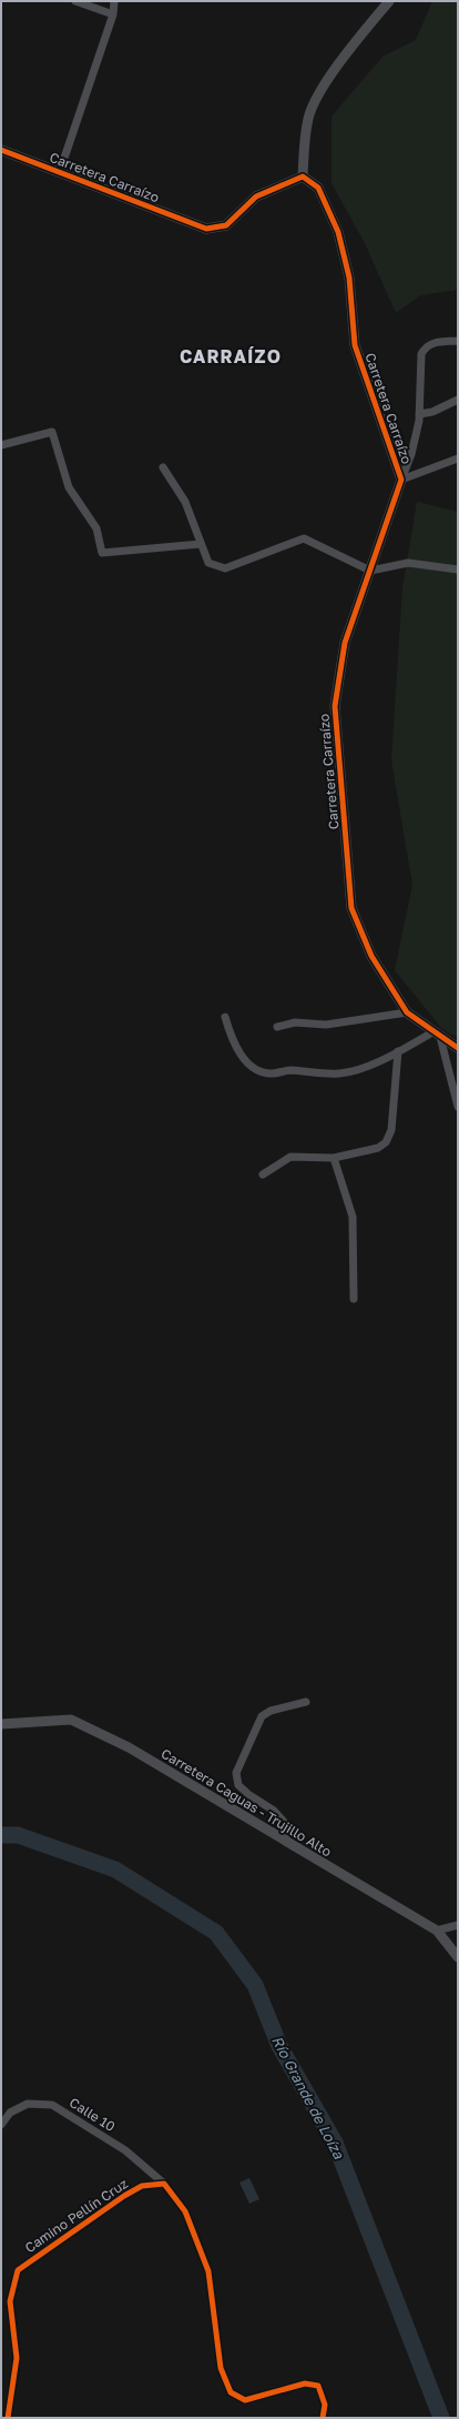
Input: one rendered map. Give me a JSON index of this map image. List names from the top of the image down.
{
  "streets": {
    "street": [
      "Carretera Carraízo",
      "Carretera Caguas - Trujillo Alto",
      "Calle 10",
      "Camino Pellín Cruz"
    ]
  },
  "crossings": [
    ["Calle 10", "Camino Pellín Cruz"]
  ],
  "districts": ["CARRAÍZO"],
  "water": ["Río Grande de Loíza"]
}
